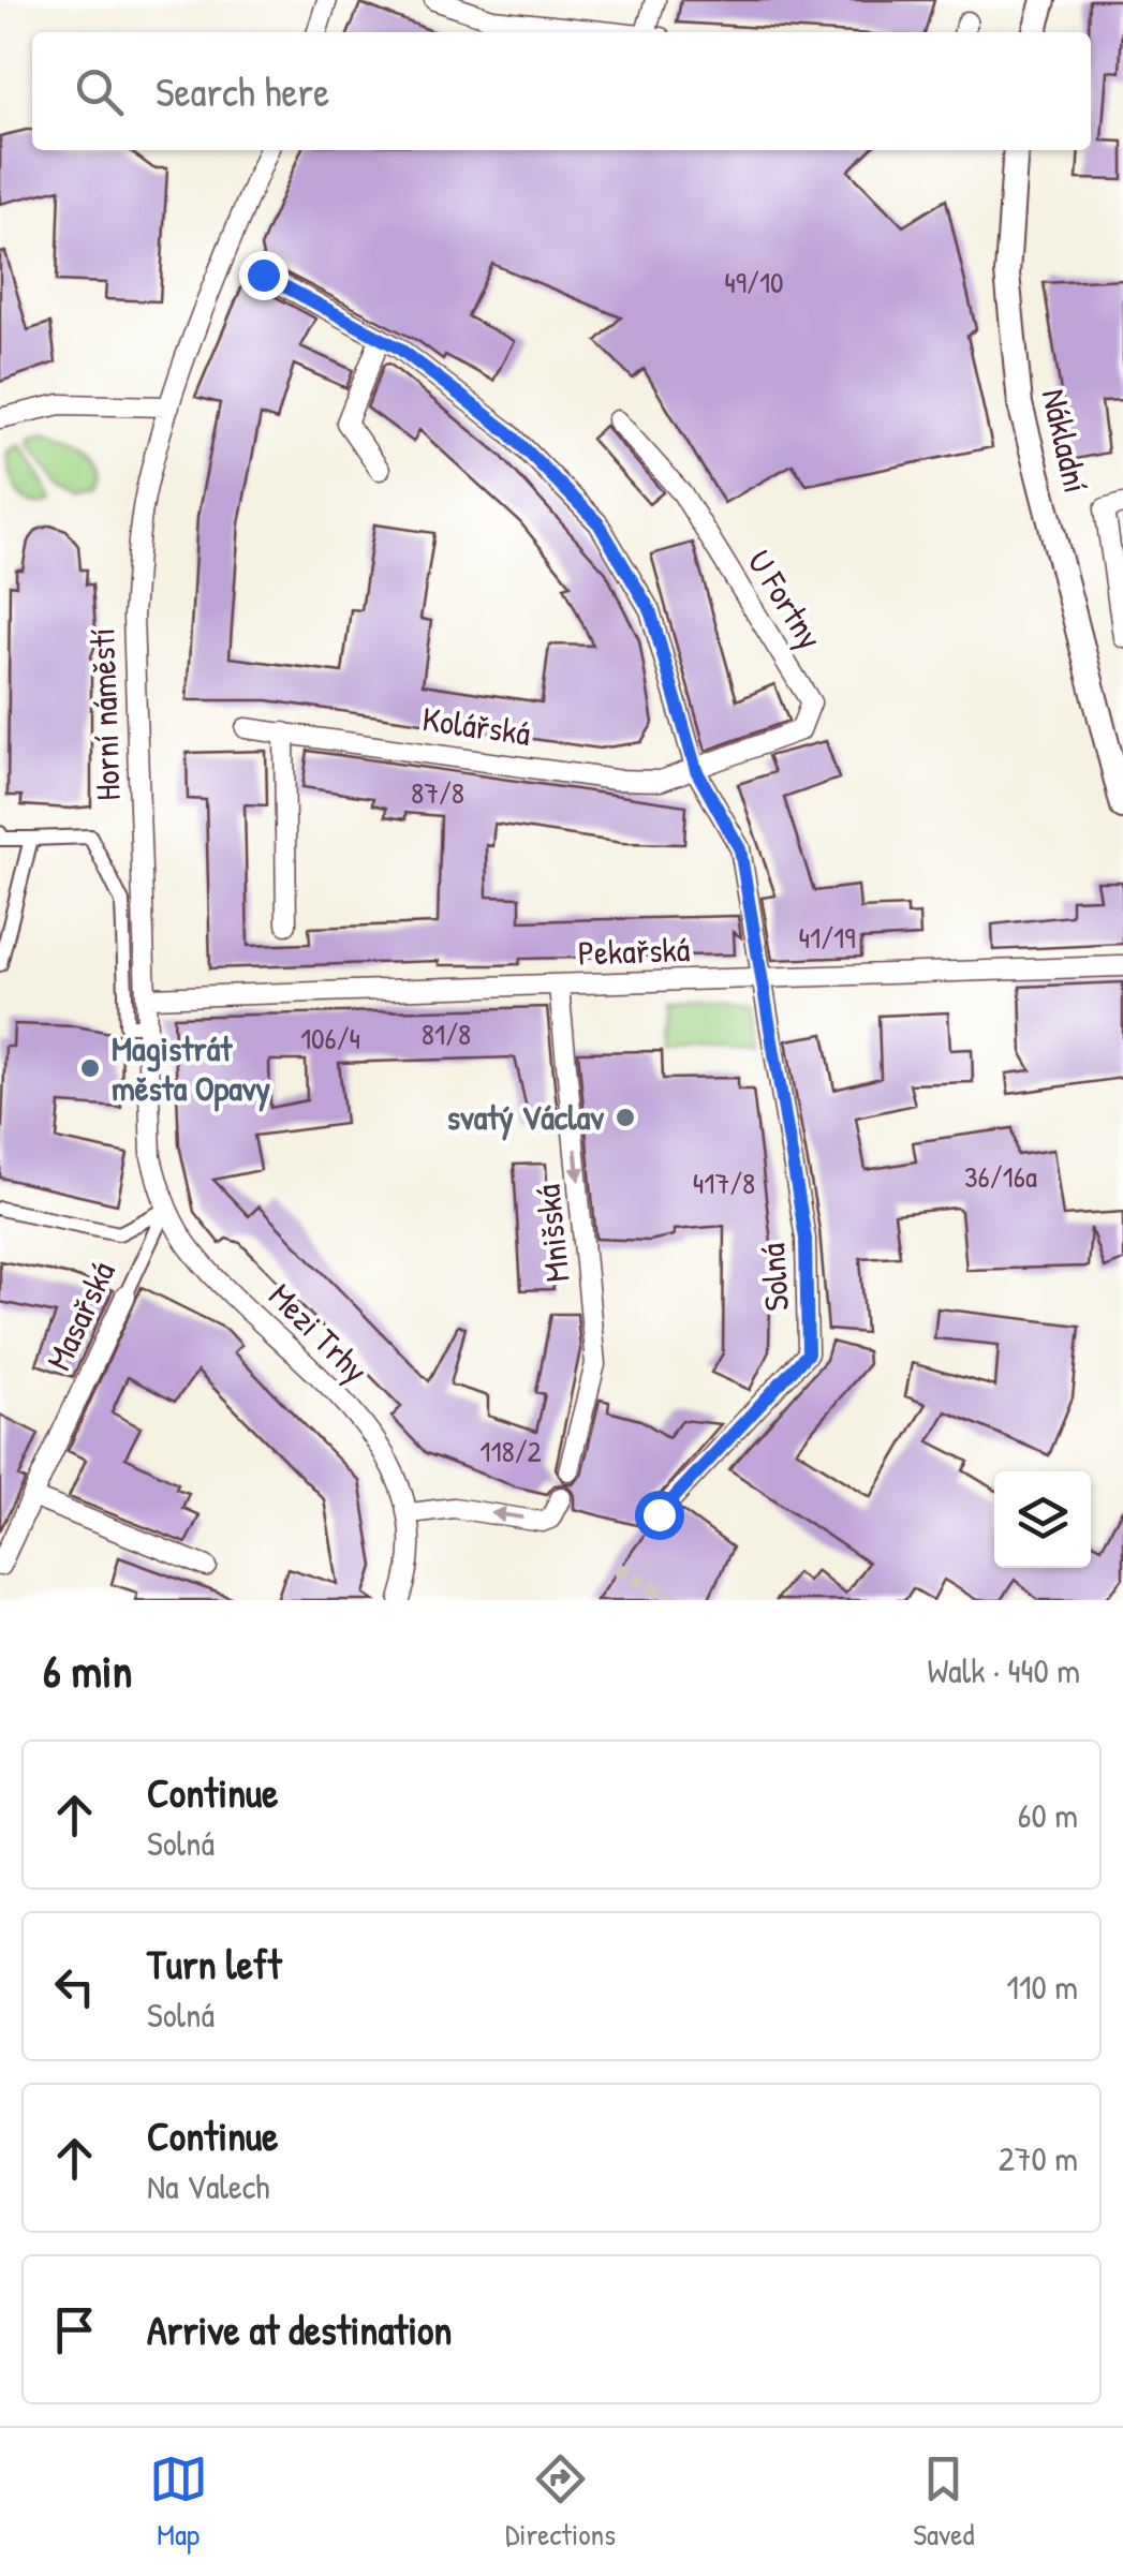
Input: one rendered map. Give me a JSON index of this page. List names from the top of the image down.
{
  "streets": {
    "street": [
      "Nákladní",
      "U Fortny",
      "Horní náměstí",
      "Kolářská",
      "Pekařská",
      "Mnišská",
      "Solná",
      "Masařská",
      "Mezi Trhy"
    ]
  },
  "crossings": [
    ["U Fortny", "Kolářská"],
    ["U Fortny", "Solná"],
    ["Horní náměstí", "Pekařská"],
    ["Horní náměstí", "Masařská"],
    ["Horní náměstí", "Mezi Trhy"],
    ["Kolářská", "Solná"],
    ["Pekařská", "Mnišská"],
    ["Pekařská", "Solná"],
    ["Masařská", "Mezi Trhy"]
  ],
  "one_way": ["Mnišská"],
  "places": ["Magistrát města Opavy", "svatý Václav"],
  "house_numbers": [
    "49/10",
    "87/8",
    "41/19",
    "81/8",
    "106/4",
    "36/16a",
    "417/8",
    "118/2"
  ],
  "page": {
    "search": "Search here",
    "heading": ["6 min", "Walk · 440 m"],
    "list": [
      ["Continue", "Solná", "60 m"],
      ["Turn left", "Solná", "110 m"],
      ["Continue", "Na Valech", "270 m"],
      "Arrive at destination"
    ],
    "nav": ["Map", "Directions", "Saved"]
  }
}
